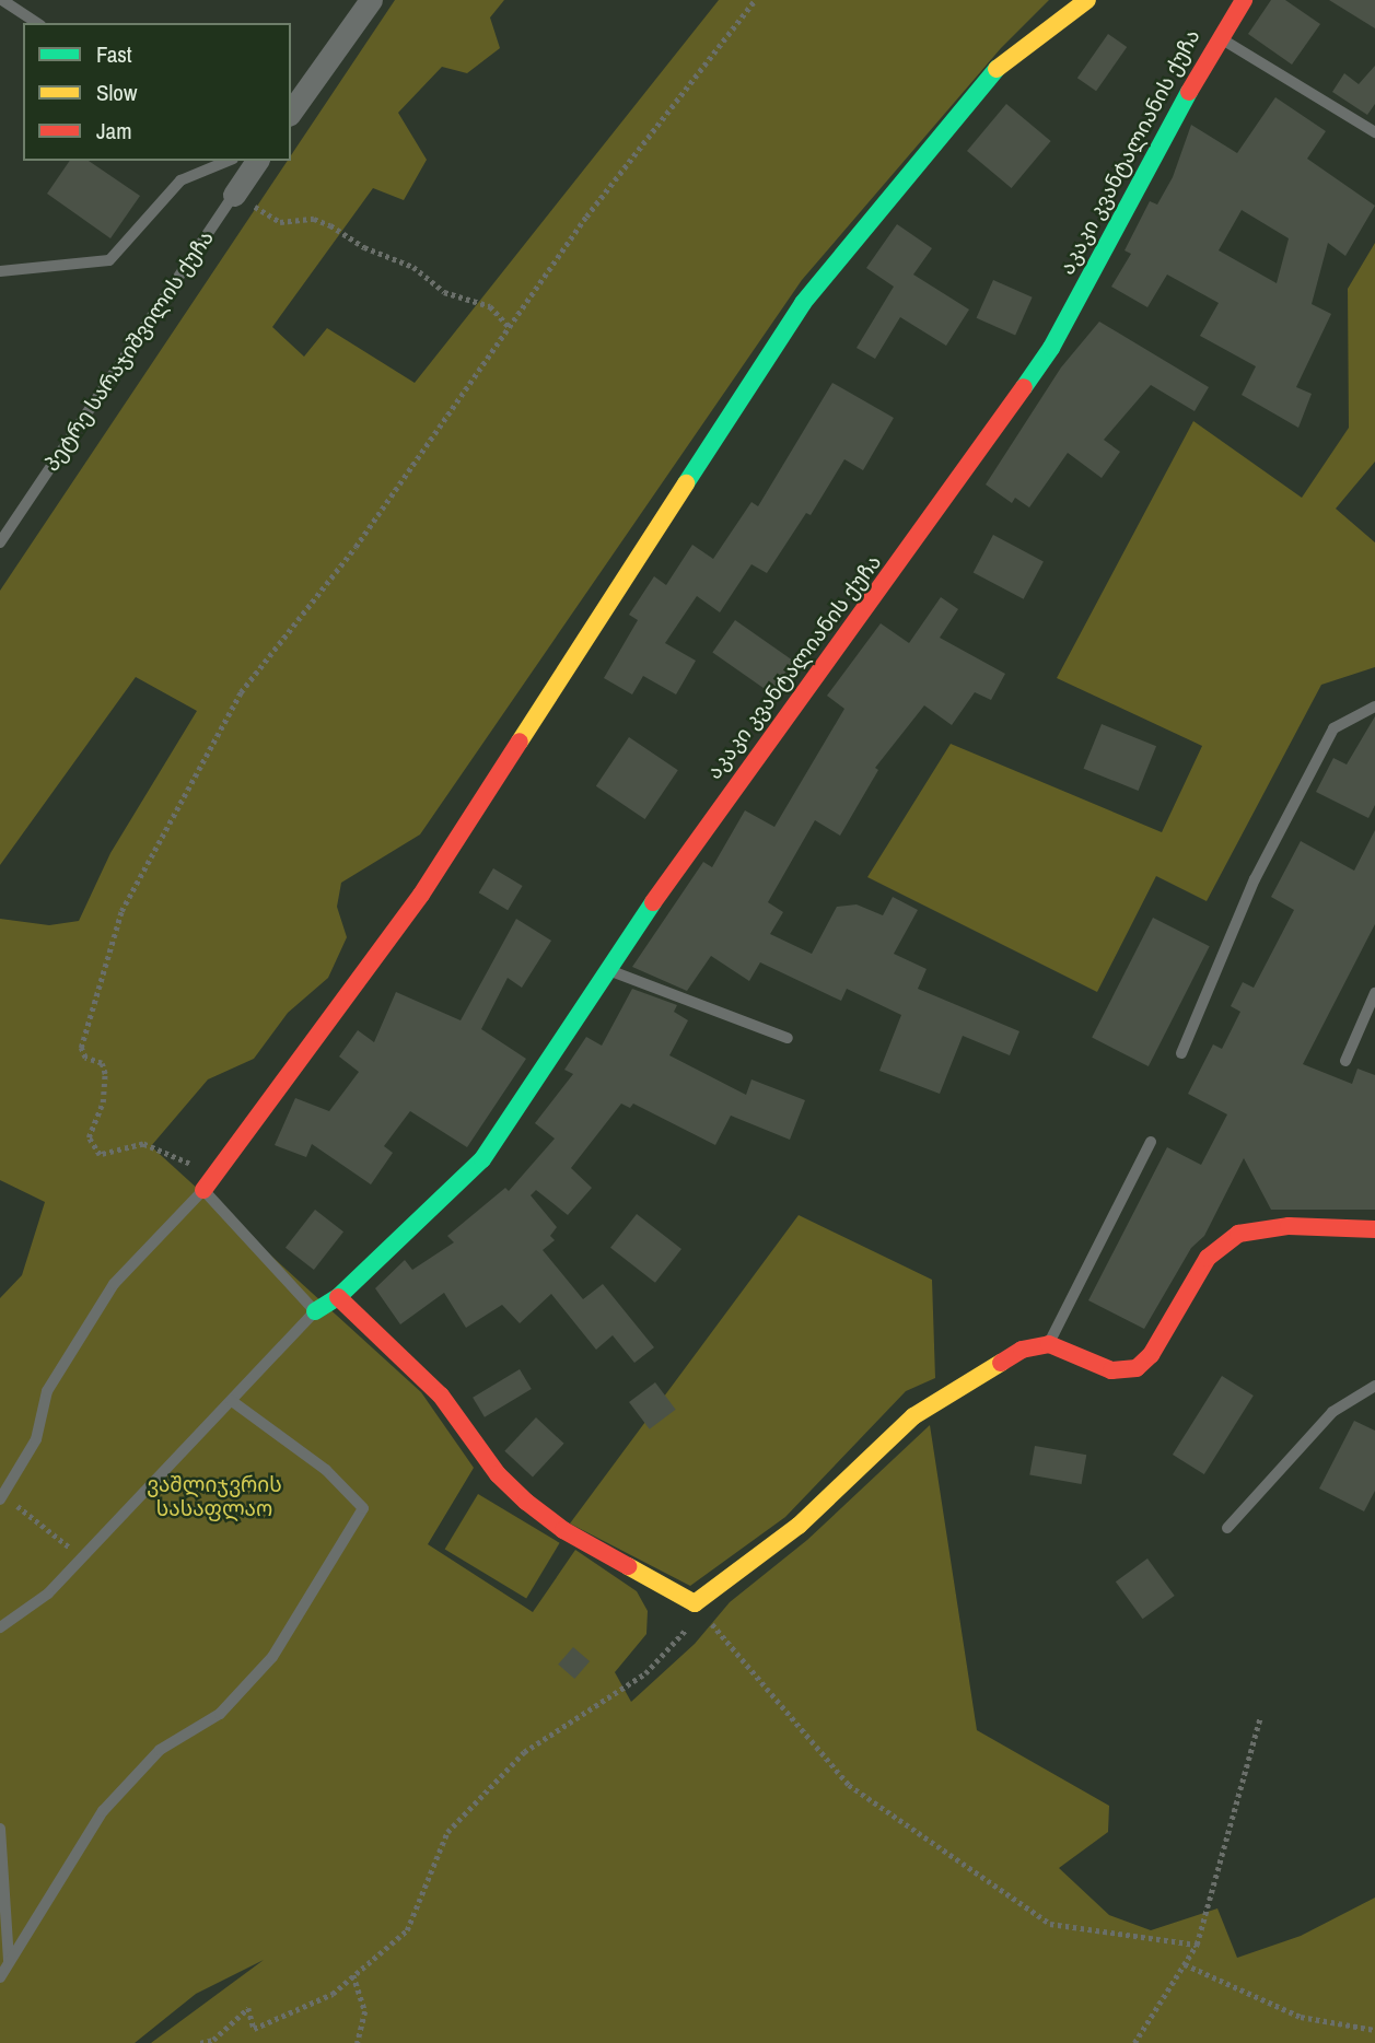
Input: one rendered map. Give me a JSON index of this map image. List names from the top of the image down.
{
  "streets": {
    "street": ["აკაკი კვანტალიანის ქუჩა", "პეტრე სარაჯიშვილის ქუჩა"]
  },
  "parks": ["ვაშლიჯვრის სასაფლაო"],
  "legend": ["Fast", "Slow", "Jam"]
}
